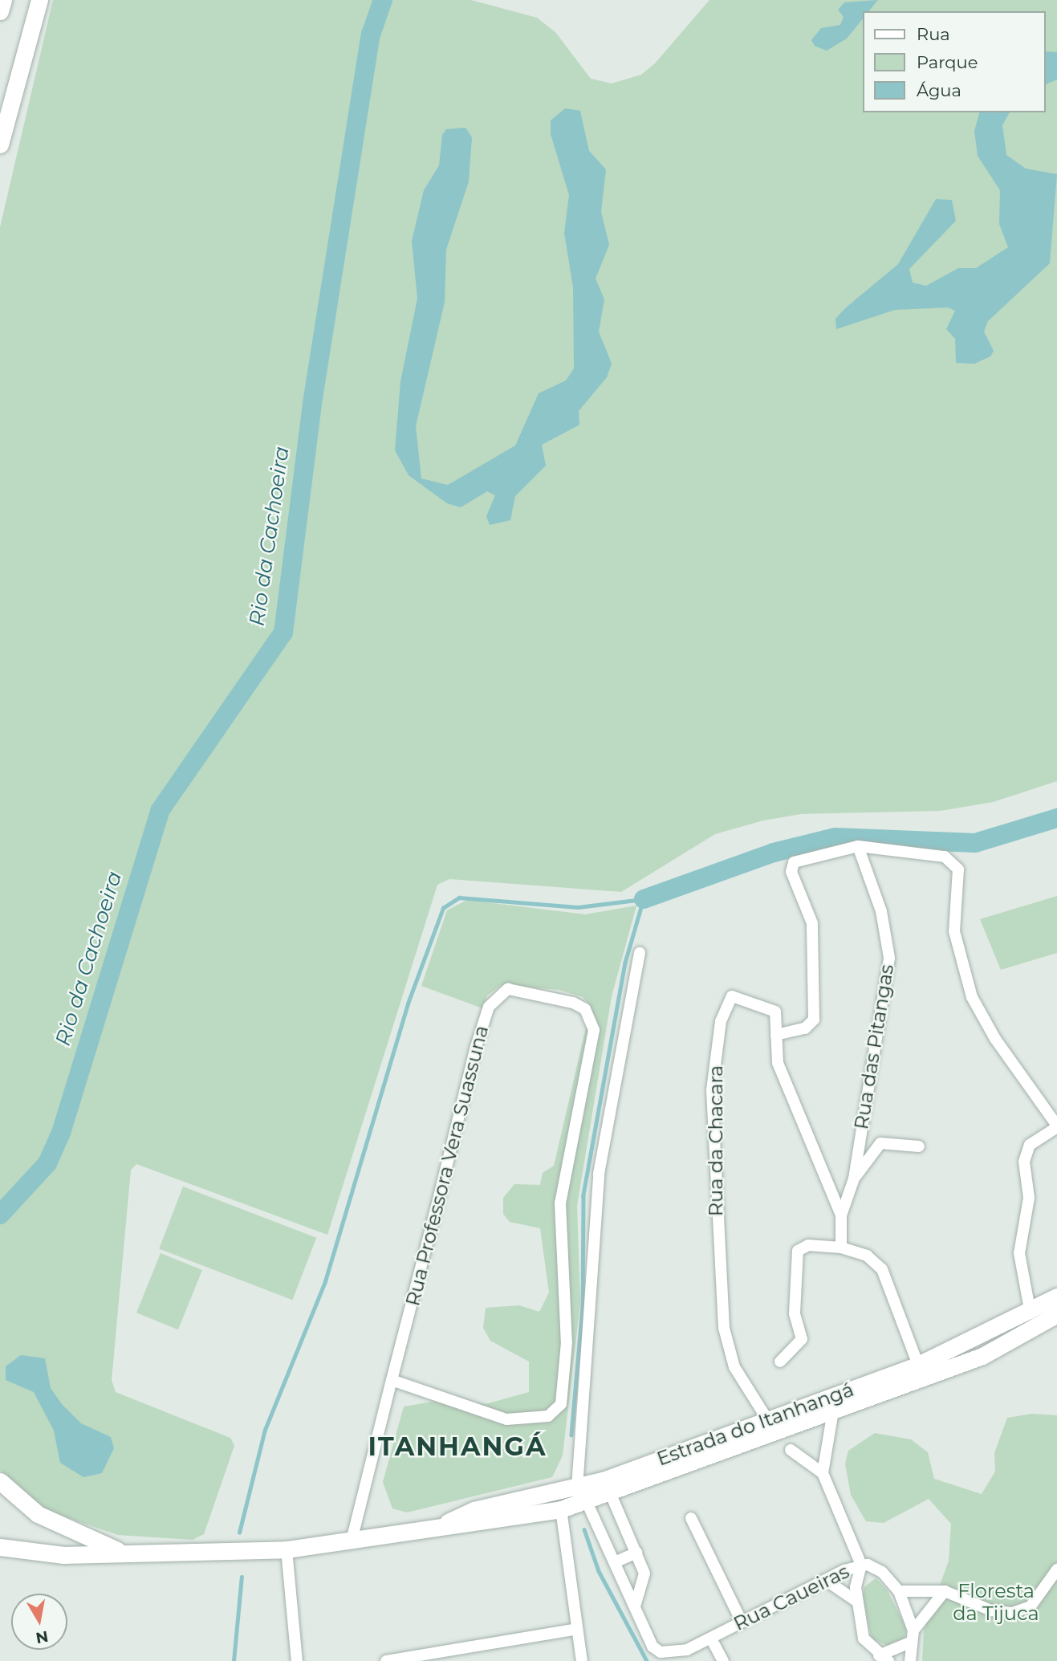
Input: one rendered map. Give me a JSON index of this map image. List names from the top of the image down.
{
  "streets": {
    "main road": ["Estrada do Itanhangá"],
    "street": [
      "Rua das Pitangas",
      "Rua da Chacara",
      "Rua Professora Vera Suassuna",
      "Rua Caueiras"
    ]
  },
  "crossings": [
    ["Rua das Pitangas", "Rua da Chacara"],
    ["Rua da Chacara", "Estrada do Itanhangá"],
    ["Rua Professora Vera Suassuna", "Estrada do Itanhangá"],
    ["Estrada do Itanhangá", "Rua Caueiras"]
  ],
  "districts": ["ITANHANGÁ"],
  "water": ["Rio da Cachoeira"],
  "parks": ["Floresta da Tijuca"],
  "legend": ["Rua", "Parque", "Água"],
  "north": "bottom"
}
